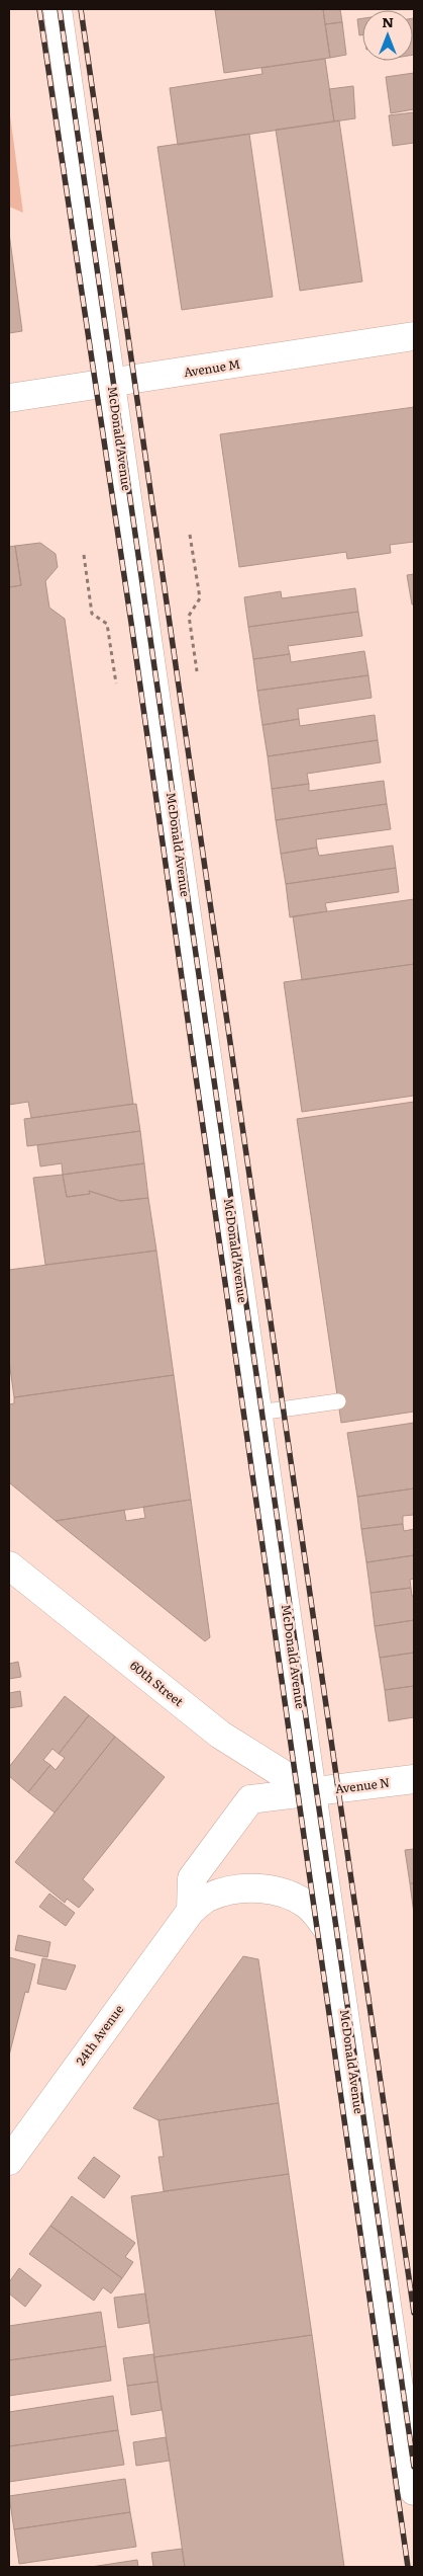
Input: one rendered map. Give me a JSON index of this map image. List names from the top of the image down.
{
  "streets": {
    "main road": [
      "Avenue M",
      "McDonald Avenue",
      "60th Street",
      "Avenue N",
      "24th Avenue"
    ]
  },
  "crossings": [
    ["Avenue M", "McDonald Avenue"],
    ["McDonald Avenue", "60th Street"],
    ["McDonald Avenue", "Avenue N"],
    ["McDonald Avenue", "24th Avenue"],
    ["60th Street", "Avenue N"]
  ],
  "north": "top"
}
